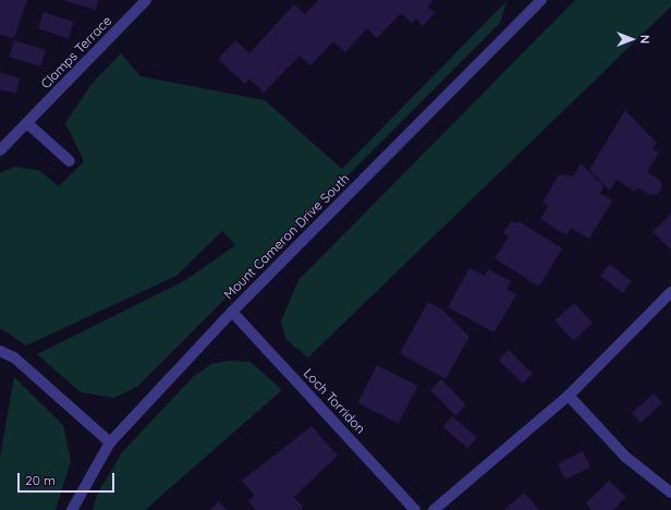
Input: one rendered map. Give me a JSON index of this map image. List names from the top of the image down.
{
  "streets": {
    "street": ["Clamps Terrace", "Mount Cameron Drive South", "Loch Torridon"]
  },
  "crossings": [
    ["Mount Cameron Drive South", "Loch Torridon"]
  ],
  "scale_bar": "20 m",
  "north": "right"
}
